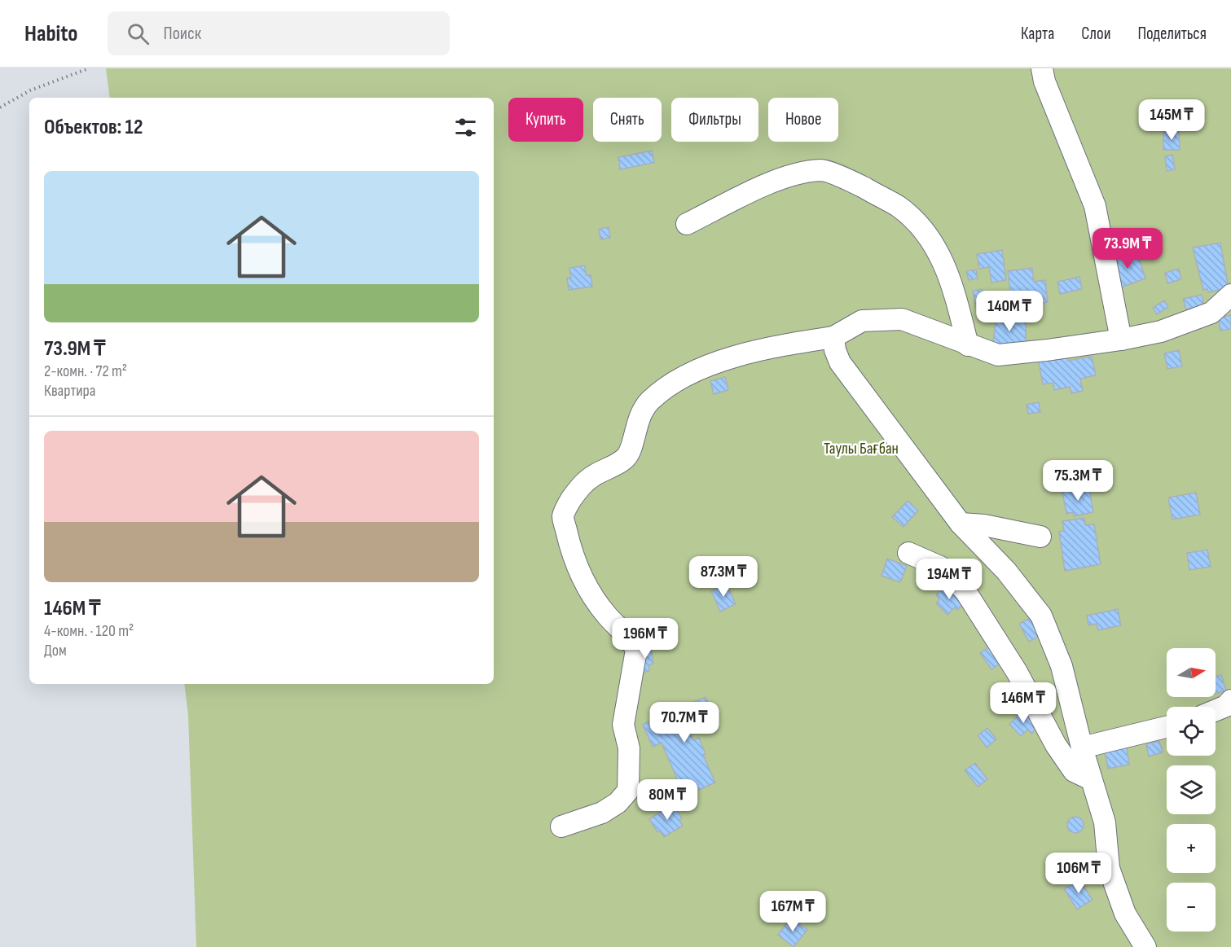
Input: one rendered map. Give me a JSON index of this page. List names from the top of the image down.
{
  "parks": ["Таулы Бағбан"],
  "north": "right",
  "page": {
    "header": "Habito",
    "search": "Поиск",
    "nav": ["Карта", "Слои", "Поделиться"],
    "chip": [
      "Купить",
      "Снять",
      "Фильтры",
      "Новое"
    ],
    "heading": "Объектов: 12",
    "price": [
      "145M ₸",
      "73.9M ₸",
      "140M ₸",
      "75.3M ₸",
      "87.3M ₸",
      "194M ₸",
      "196M ₸",
      "146M ₸",
      "70.7M ₸",
      "80M ₸",
      "106M ₸",
      "167M ₸"
    ],
    "list": [
      {
        "name": "73.9M ₸",
        "note": "2-комн. · 72 m² · Квартира"
      },
      {
        "name": "146M ₸",
        "note": "4-комн. · 120 m² · Дом"
      }
    ],
    "map_buttons": ["+", "−"]
  }
}
